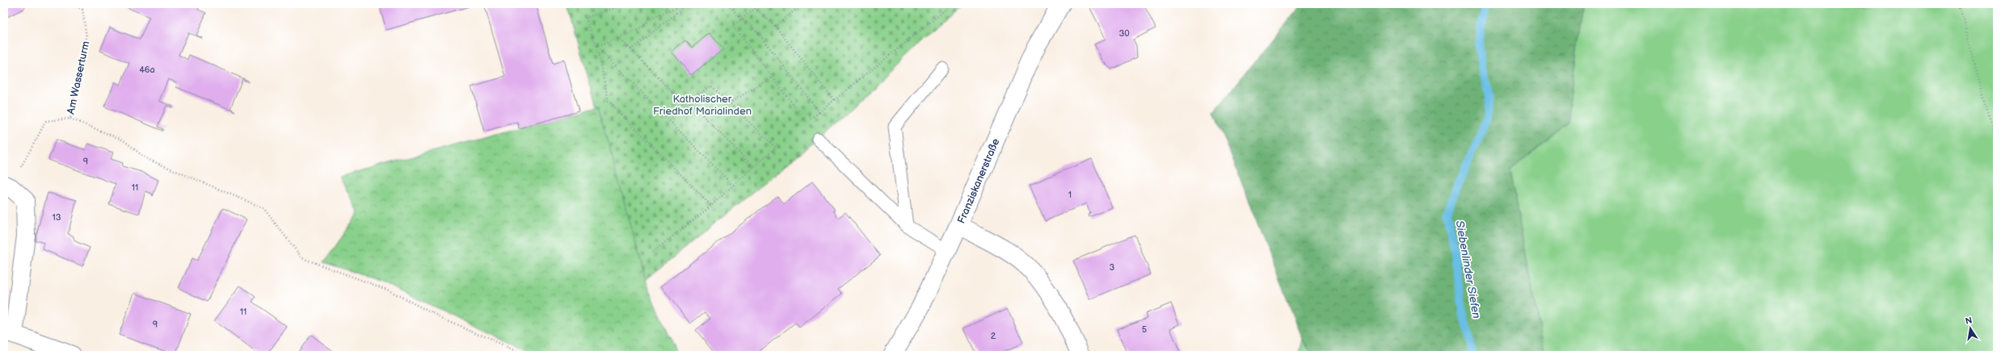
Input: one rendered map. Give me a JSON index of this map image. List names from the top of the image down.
{
  "streets": {
    "street": ["Franziskanerstraße"],
    "path": ["Am Wasserturm"]
  },
  "water": ["Siebenlinder Siefen"],
  "parks": ["Katholischer Friedhof Marialinden"],
  "house_numbers": [
    "30",
    "46a",
    "9",
    "11",
    "1",
    "13",
    "3",
    "11",
    "9",
    "5",
    "2"
  ],
  "north": "top"
}
